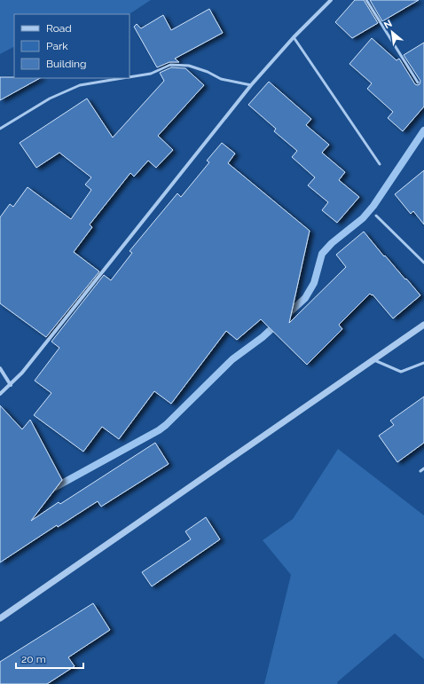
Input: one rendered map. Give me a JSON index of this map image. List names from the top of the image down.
{
  "legend": ["Road", "Park", "Building"],
  "scale_bar": "20 m",
  "north": "top left"
}
